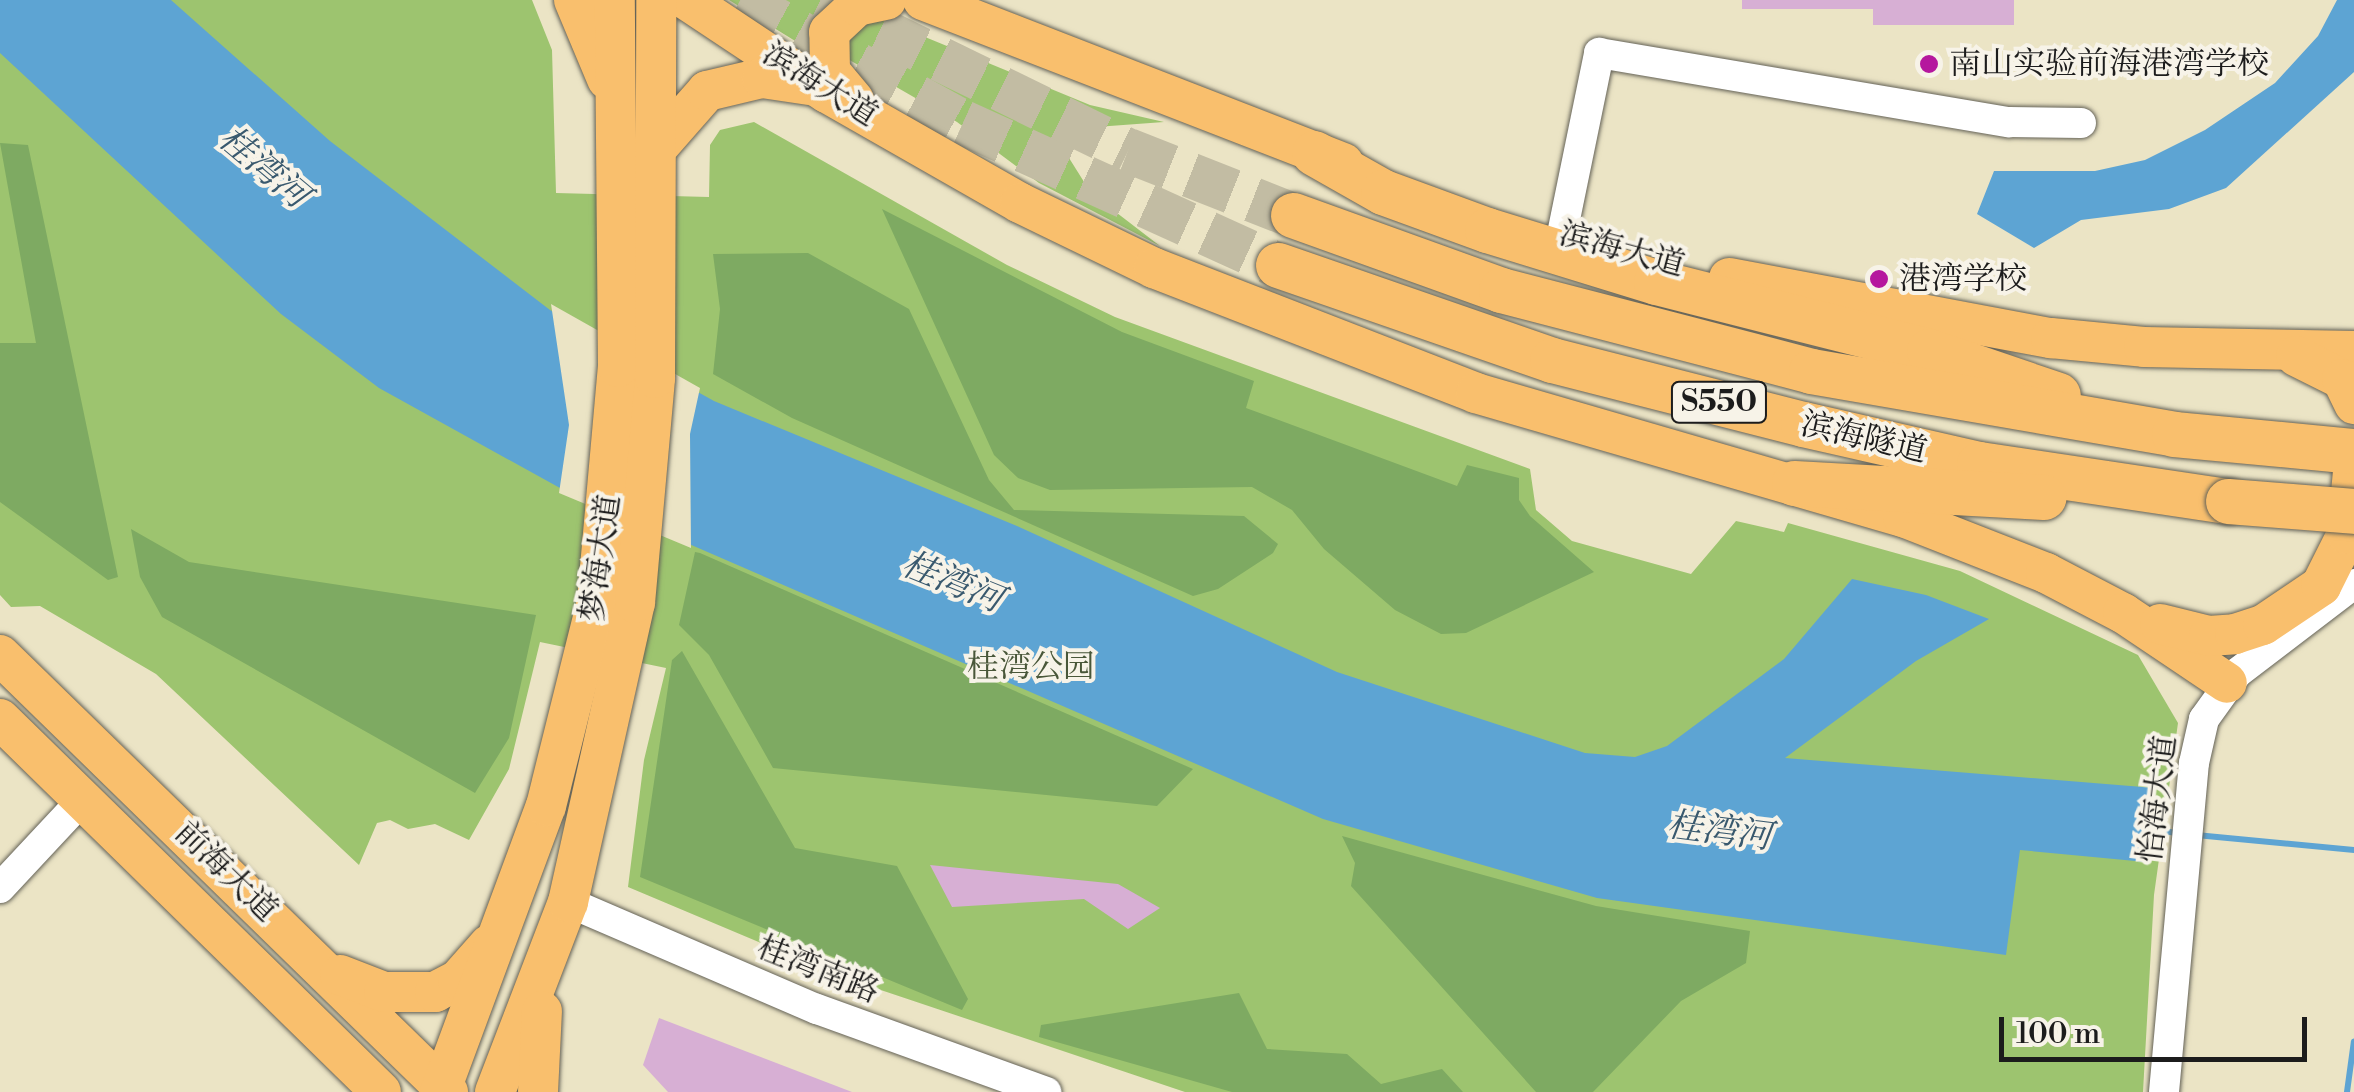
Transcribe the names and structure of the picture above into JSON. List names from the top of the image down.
{
  "streets": {
    "highway": ["S550", "滨海隧道"],
    "main road": ["滨海大道", "梦海大道", "前海大道"],
    "street": ["怡海大道", "桂湾南路"]
  },
  "crossings": [
    ["S550", "滨海隧道"],
    ["梦海大道", "前海大道"],
    ["梦海大道", "桂湾南路"]
  ],
  "water": ["桂湾河"],
  "parks": ["桂湾公园"],
  "places": ["南山实验前海港湾学校", "港湾学校"],
  "scale_bar": "100 m"
}
